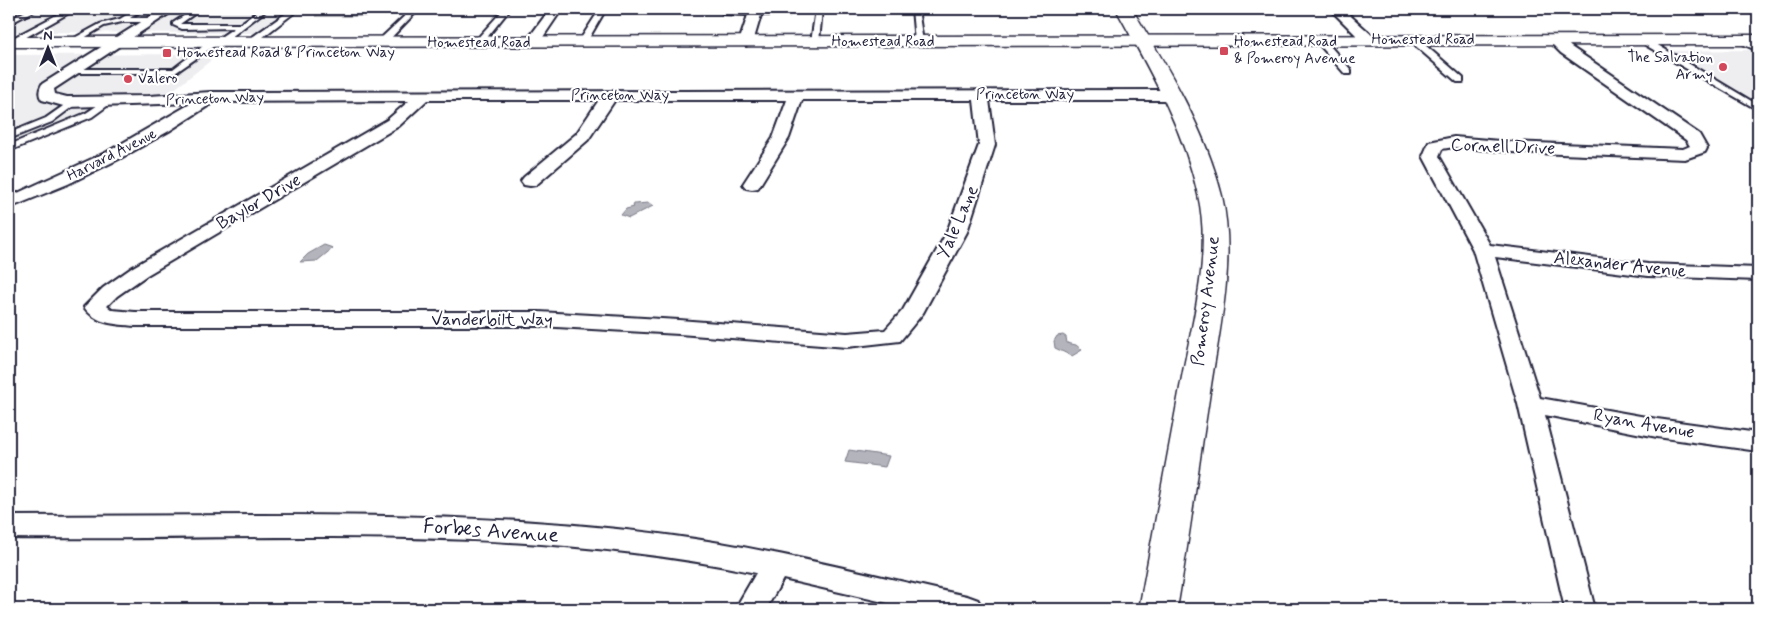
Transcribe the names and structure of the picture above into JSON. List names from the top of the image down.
{
  "streets": {
    "main road": ["Homestead Road", "Pomeroy Avenue"],
    "street": [
      "Princeton Way",
      "Cornell Drive",
      "Harvard Avenue",
      "Baylor Drive",
      "Yale Lane",
      "Alexander Avenue",
      "Vanderbilt Way",
      "Ryan Avenue",
      "Forbes Avenue"
    ]
  },
  "crossings": [
    ["Homestead Road", "Cornell Drive"],
    ["Homestead Road", "Pomeroy Avenue"],
    ["Princeton Way", "Harvard Avenue"],
    ["Princeton Way", "Baylor Drive"],
    ["Princeton Way", "Yale Lane"],
    ["Princeton Way", "Pomeroy Avenue"],
    ["Cornell Drive", "Alexander Avenue"],
    ["Cornell Drive", "Ryan Avenue"],
    ["Baylor Drive", "Vanderbilt Way"],
    ["Yale Lane", "Vanderbilt Way"]
  ],
  "places": {
    "transit": ["Homestead Road & Pomeroy Avenue", "Homestead Road & Princeton Way"],
    "other": ["The Salvation Army", "Valero"]
  },
  "north": "top"
}
